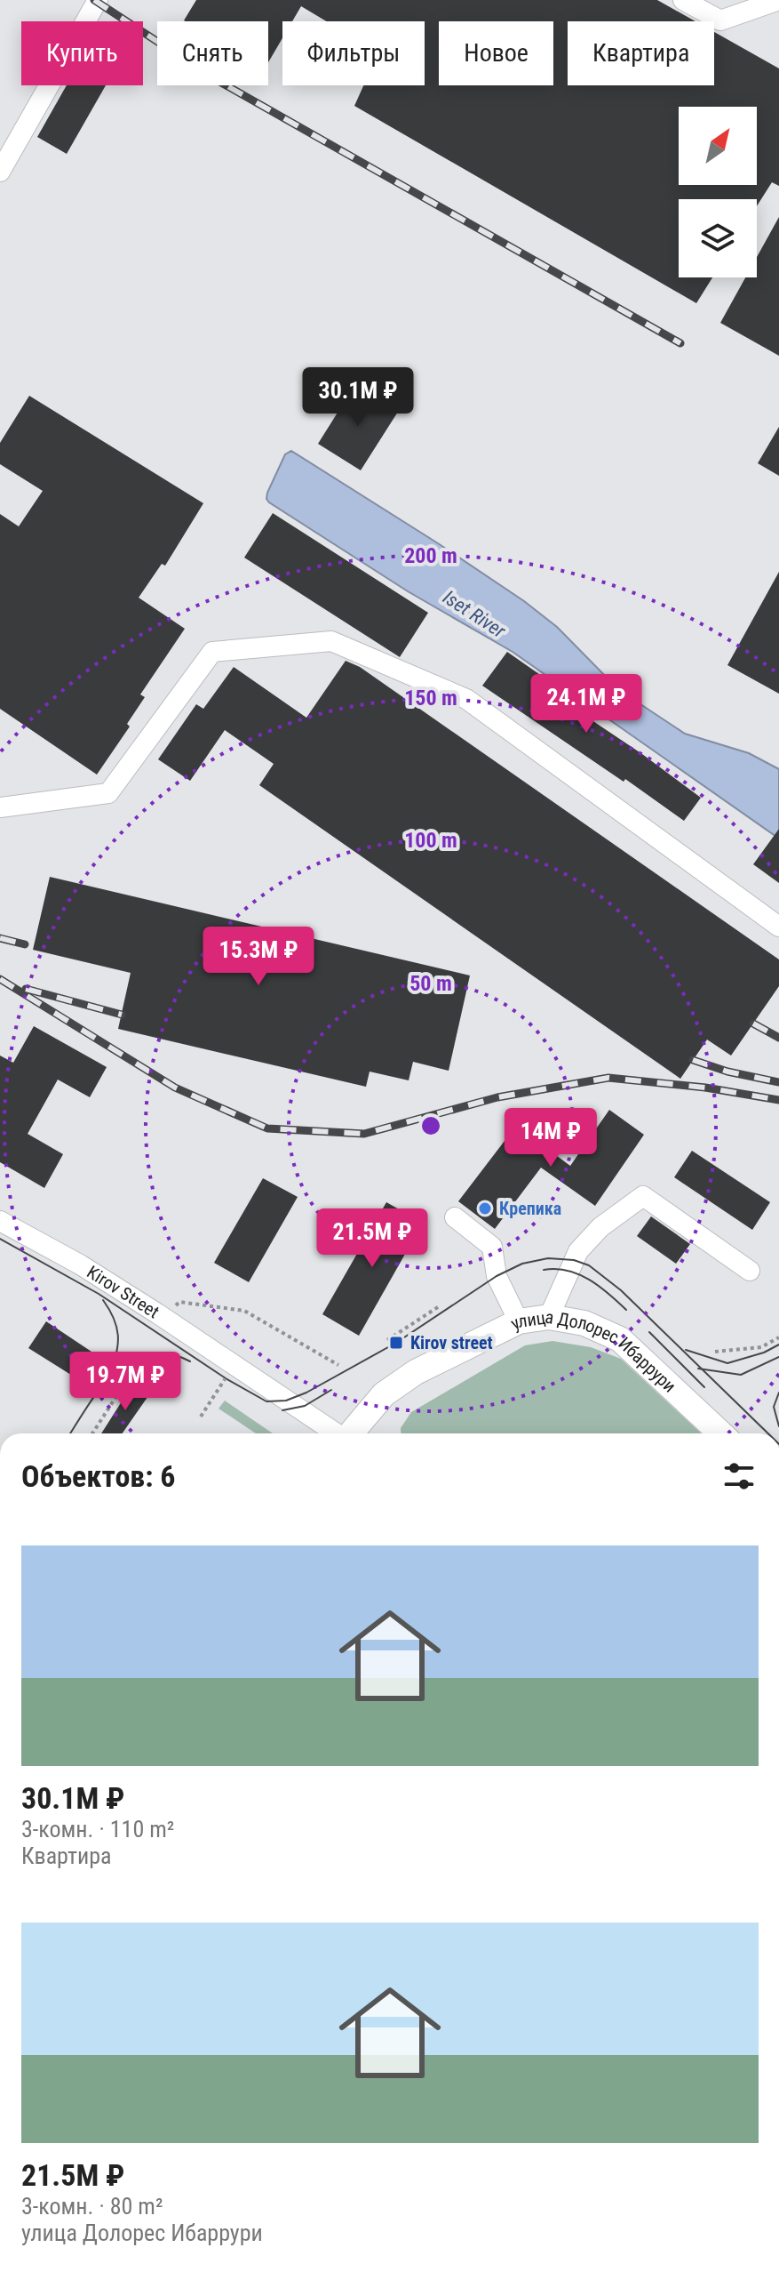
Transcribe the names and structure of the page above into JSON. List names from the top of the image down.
{
  "streets": {
    "main road": ["улица Долорес Ибаррури"],
    "street": ["Kirov Street"]
  },
  "water": ["Iset River"],
  "places": {
    "other": ["Крепика"],
    "transit": ["Kirov street"]
  },
  "north": "top right",
  "page": {
    "chip": [
      "Купить",
      "Снять",
      "Фильтры",
      "Новое",
      "Квартира"
    ],
    "price": [
      "30.1M ₽",
      "24.1M ₽",
      "15.3M ₽",
      "14M ₽",
      "21.5M ₽",
      "19.7M ₽"
    ],
    "heading": "Объектов: 6",
    "list": [
      {
        "name": "30.1M ₽",
        "note": "3-комн. · 110 m² · Квартира"
      },
      {
        "name": "21.5M ₽",
        "note": "3-комн. · 80 m² · улица Долорес Ибаррури"
      }
    ]
  },
  "rings": [
    "200 m",
    "150 m",
    "100 m",
    "50 m"
  ]
}
